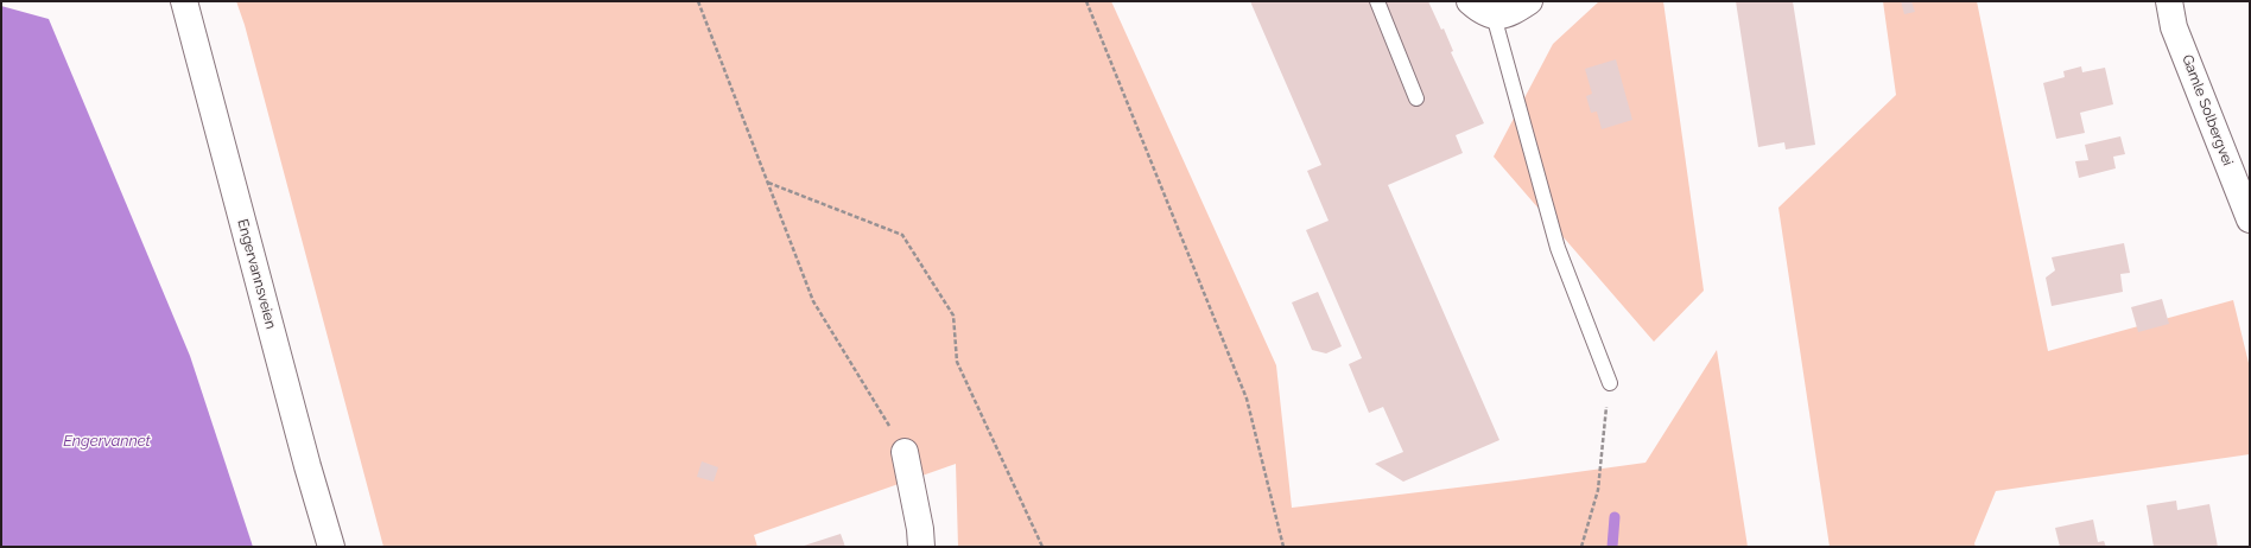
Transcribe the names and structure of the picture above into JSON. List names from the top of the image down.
{
  "streets": {
    "main road": ["Gamle Solbergvei", "Engervannsveien"]
  },
  "water": ["Engervannet"]
}
